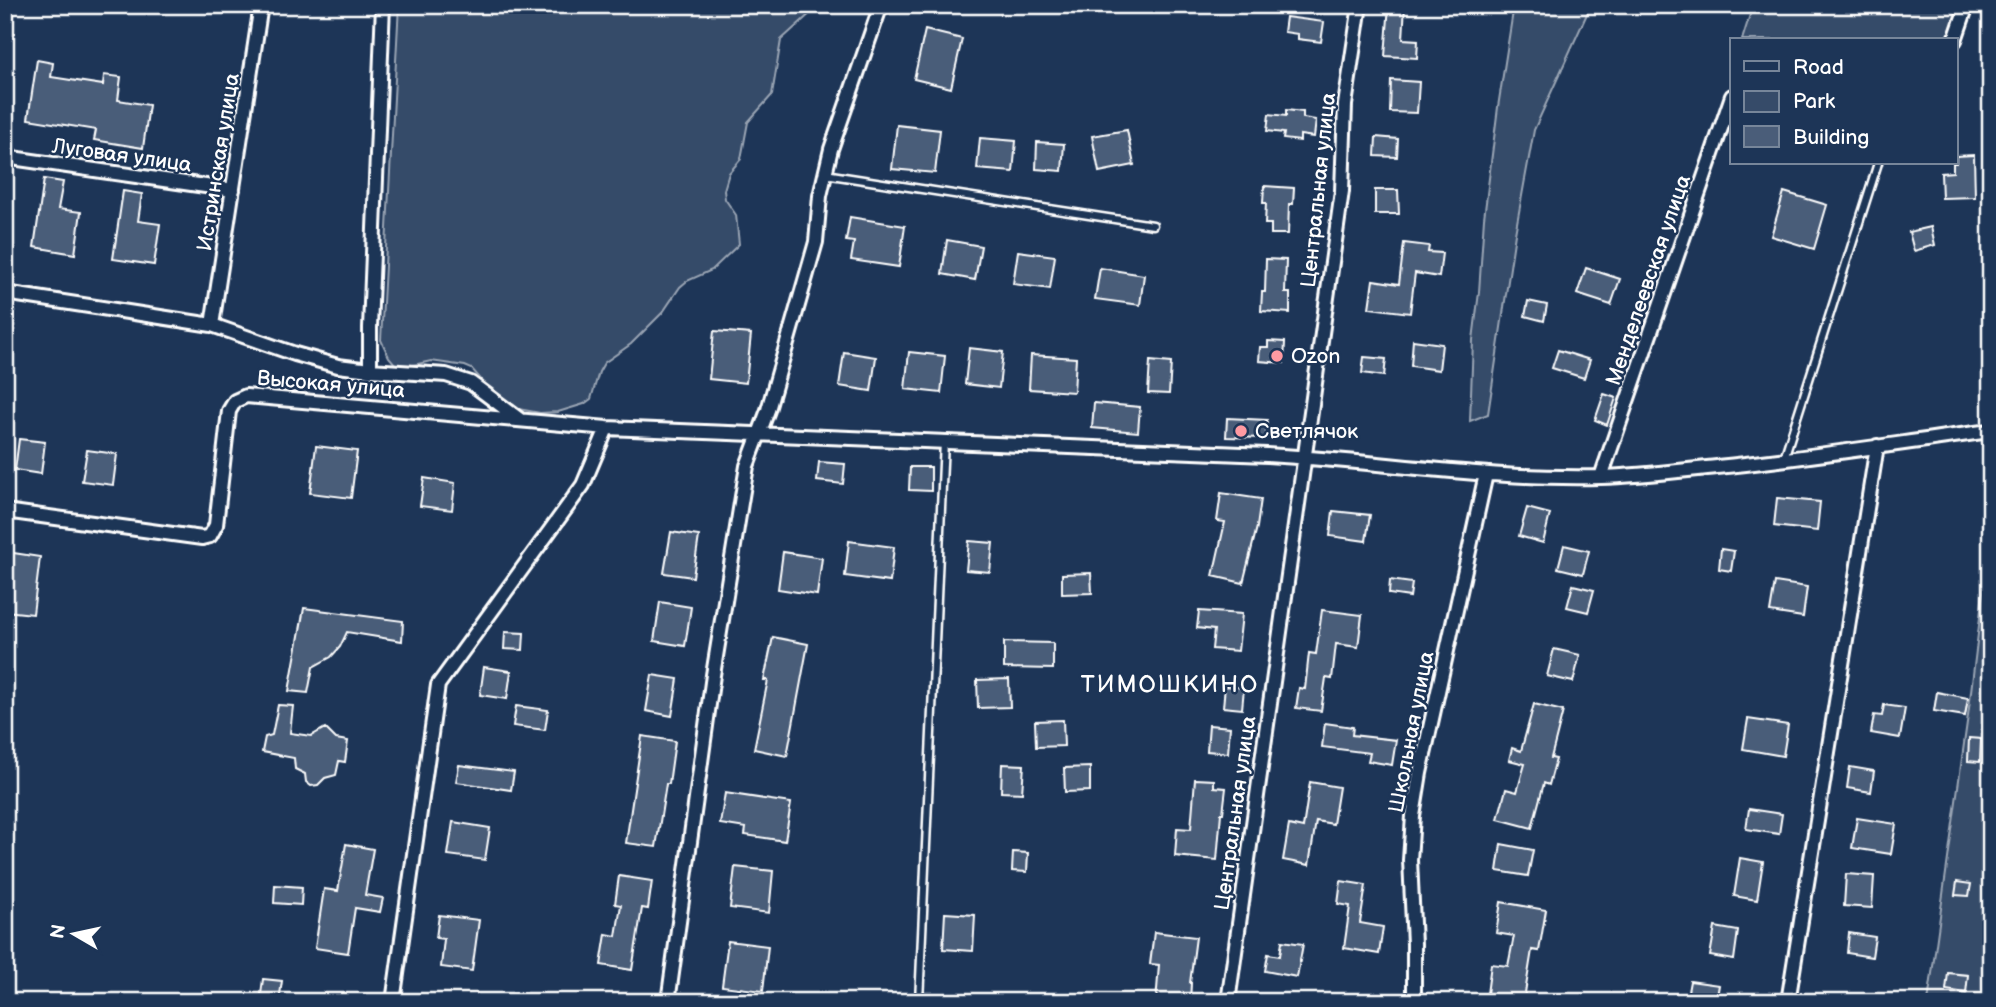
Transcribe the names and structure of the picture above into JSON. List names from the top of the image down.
{
  "streets": {
    "street": [
      "Луговая улица",
      "Истринская улица",
      "Центральная улица",
      "Менделеевская улица",
      "Высокая улица",
      "Школьная улица"
    ]
  },
  "crossings": [
    ["Луговая улица", "Истринская улица"]
  ],
  "districts": ["ТИМОШКИНО"],
  "places": ["Ozon", "Светлячок"],
  "legend": ["Road", "Park", "Building"],
  "north": "left"
}
